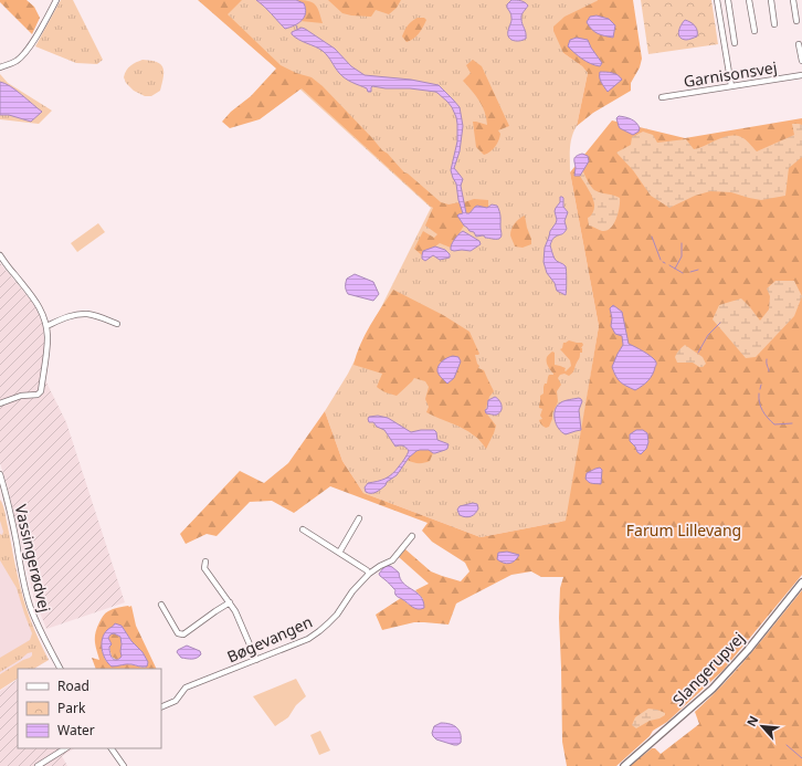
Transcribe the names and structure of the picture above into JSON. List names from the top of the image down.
{
  "streets": {
    "main road": ["Slangerupvej"],
    "street": ["Garnisonsvej", "Vassingerødvej", "Bøgevangen"]
  },
  "parks": ["Farum Lillevang"],
  "legend": ["Road", "Park", "Water"],
  "north": "top left"
}
